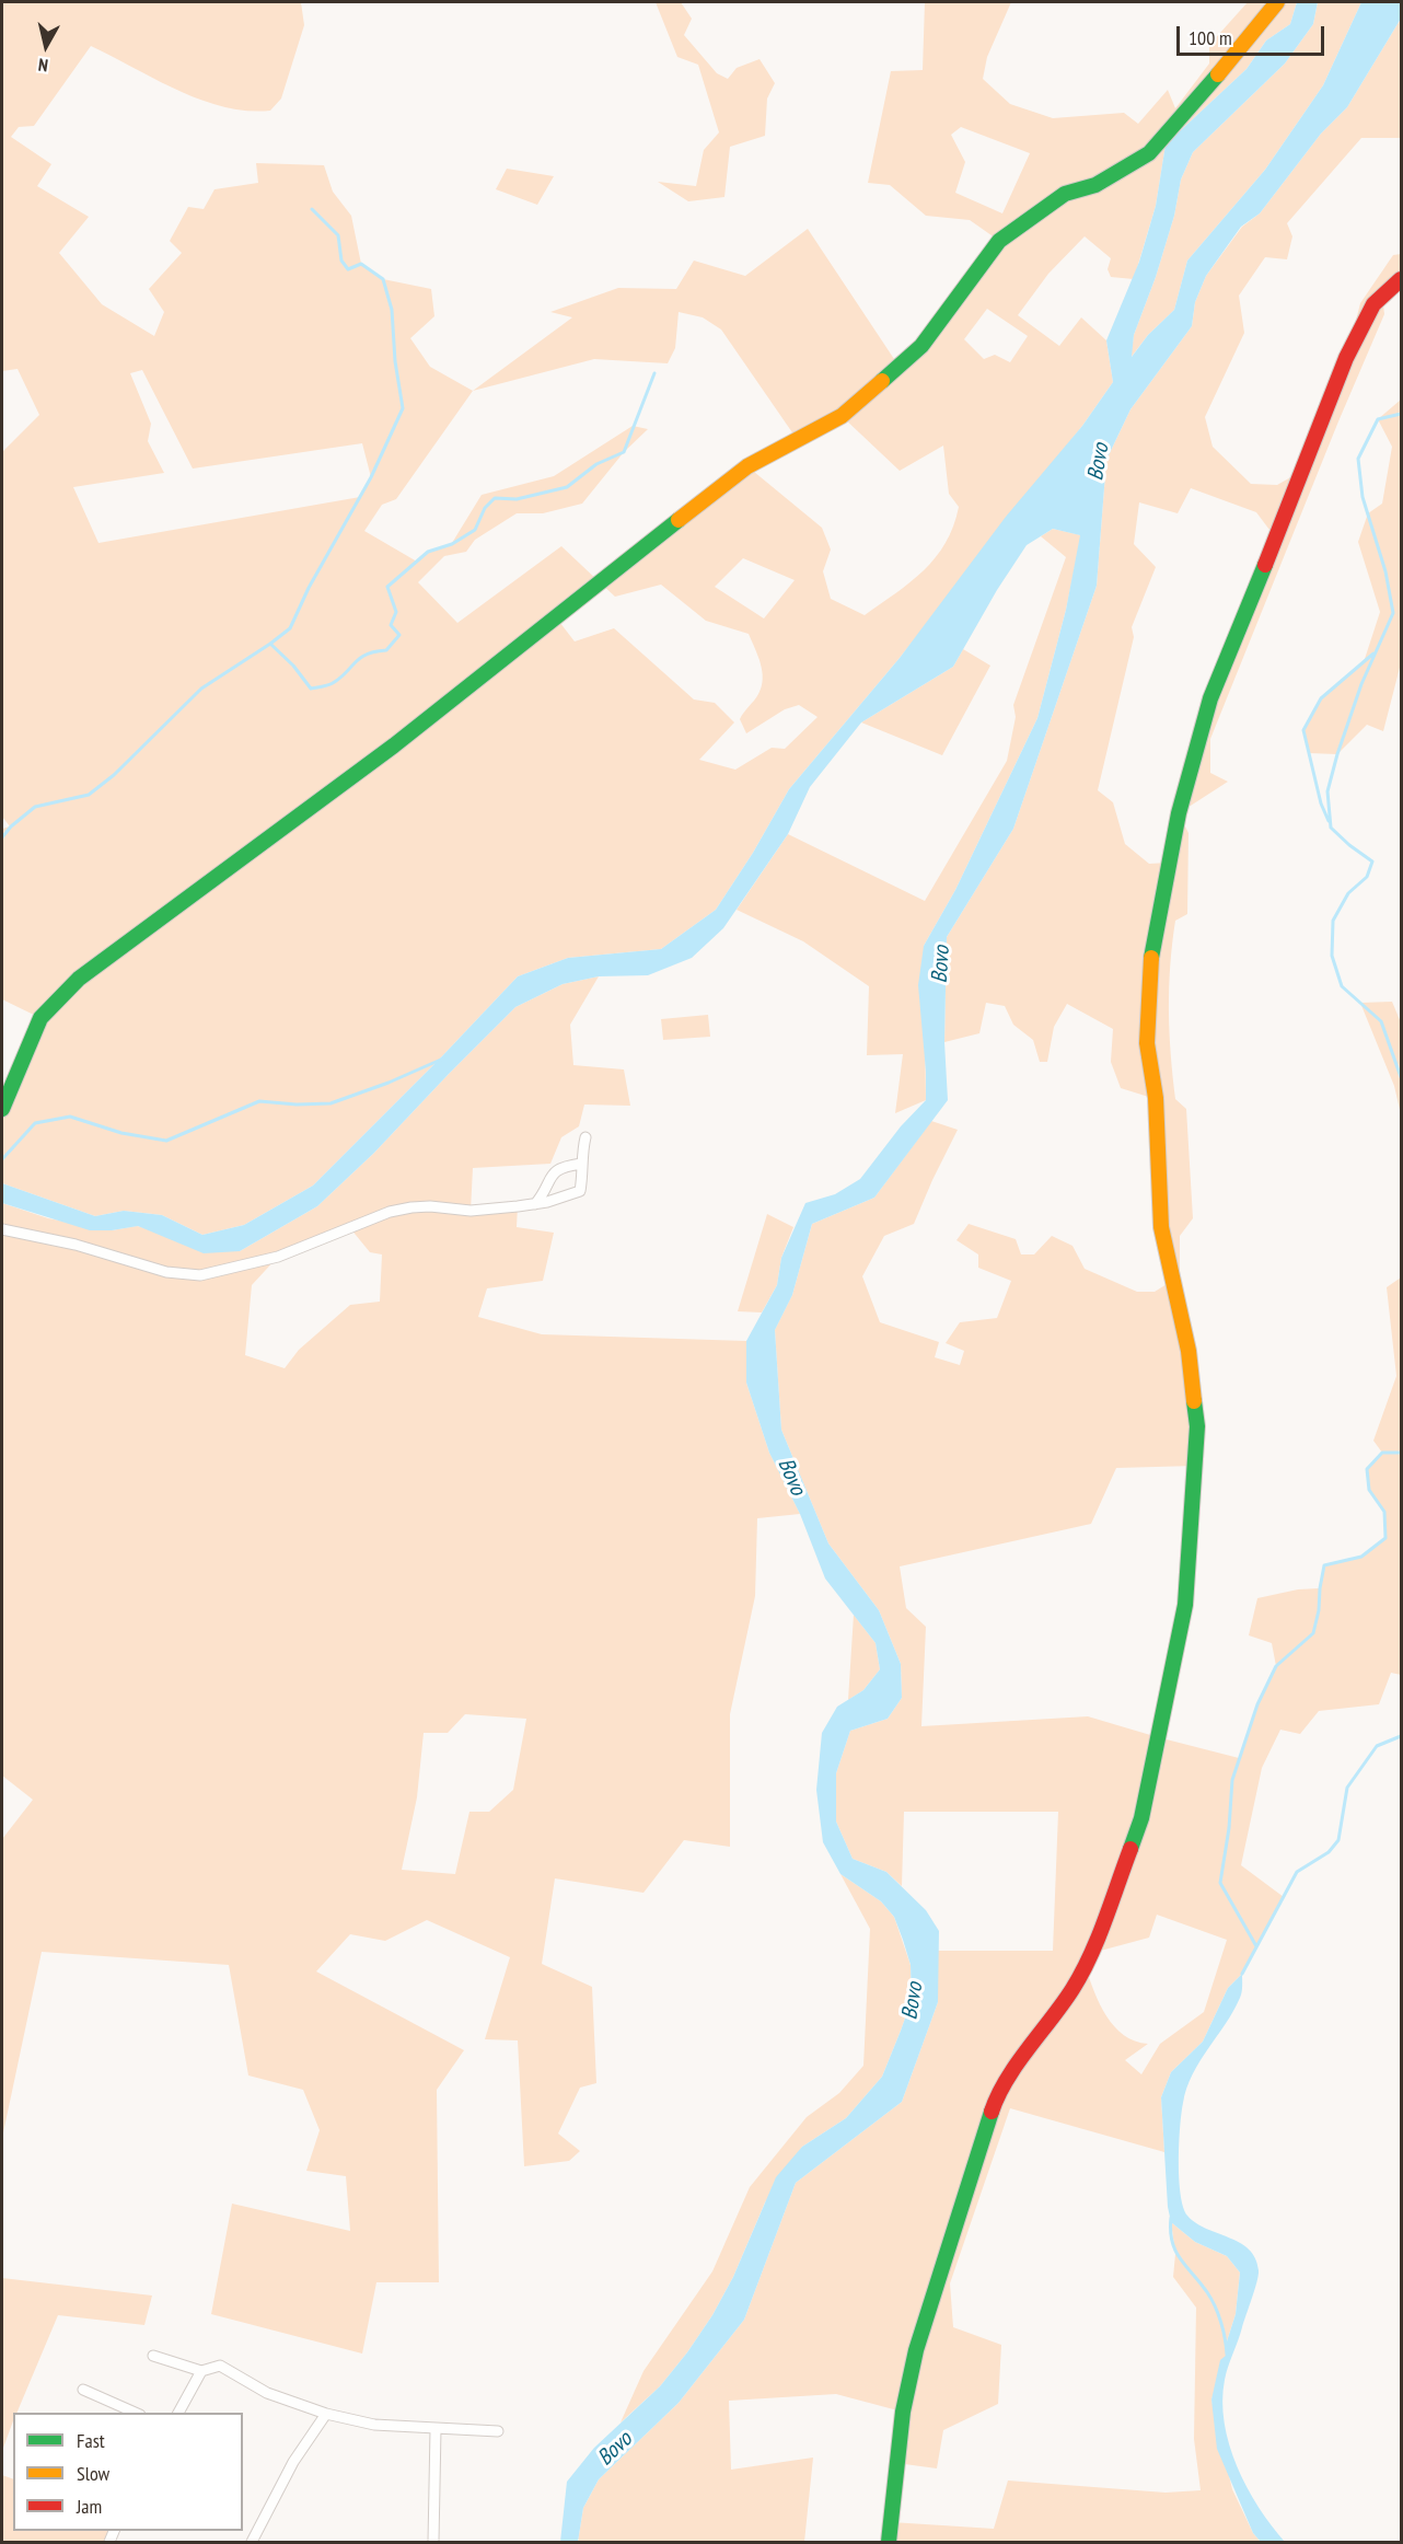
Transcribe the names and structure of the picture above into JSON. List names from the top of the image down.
{
  "water": ["Bovo"],
  "legend": ["Fast", "Slow", "Jam"],
  "scale_bar": "100 m",
  "north": "bottom"
}
